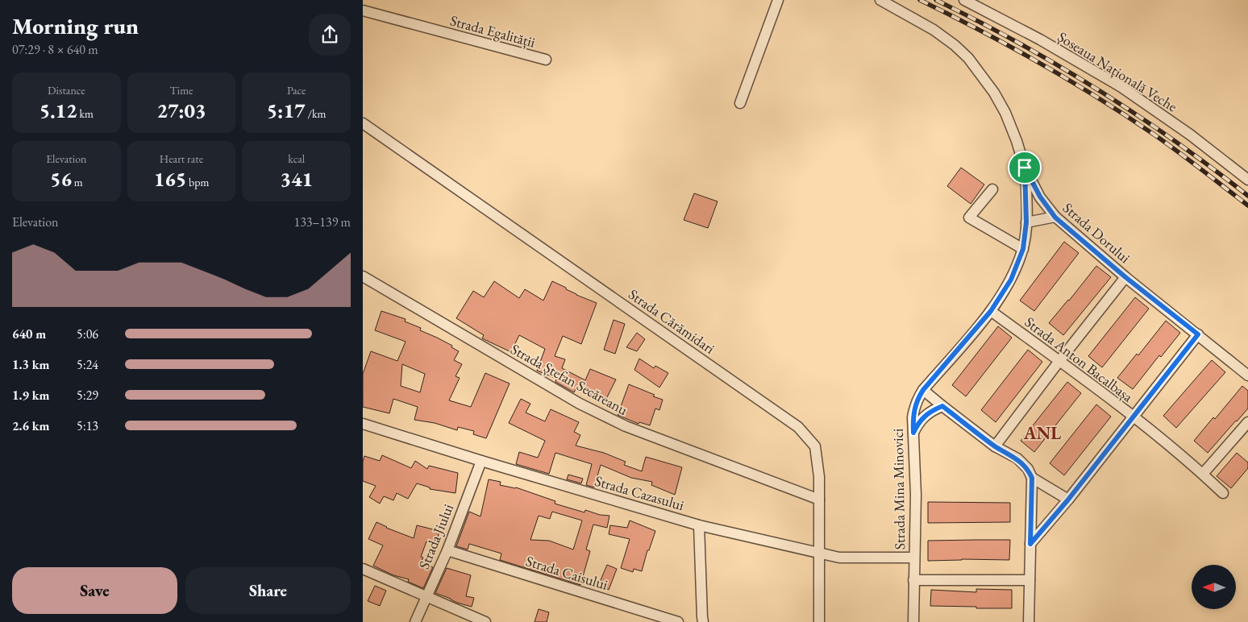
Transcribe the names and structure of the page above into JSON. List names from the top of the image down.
{
  "streets": {
    "street": [
      "Strada Egalității",
      "Șoseaua Națională Veche",
      "Strada Dorului",
      "Strada Cărămidari",
      "Strada Anton Bacalbașa",
      "Strada Ștefan Secăreanu",
      "Strada Mina Minovici",
      "Strada Cazasului",
      "Strada Jiului",
      "Strada Caisului"
    ]
  },
  "crossings": [
    ["Strada Dorului", "Strada Mina Minovici"],
    ["Strada Cărămidari", "Strada Ștefan Secăreanu"],
    ["Strada Cărămidari", "Strada Cazasului"],
    ["Strada Anton Bacalbașa", "Strada Mina Minovici"],
    ["Strada Mina Minovici", "Strada Cazasului"],
    ["Strada Cazasului", "Strada Jiului"],
    ["Strada Jiului", "Strada Caisului"]
  ],
  "districts": ["ANL"],
  "north": "left",
  "page": {
    "heading": ["Morning run", "07:29 · 8 × 640 m"],
    "stats": [
      ["Distance", "5.12 km"],
      ["Time", "27:03"],
      ["Pace", "5:17 /km"],
      ["Elevation", "56 m"],
      ["Heart rate", "165 bpm"],
      ["kcal", "341"]
    ],
    "chart": ["Elevation", "133–139 m"],
    "list": [
      {
        "name": "640 m",
        "note": "5:06"
      },
      {
        "name": "1.3 km",
        "note": "5:24"
      },
      {
        "name": "1.9 km",
        "note": "5:29"
      },
      {
        "name": "2.6 km",
        "note": "5:13"
      }
    ],
    "buttons": ["Save", "Share"]
  }
}
